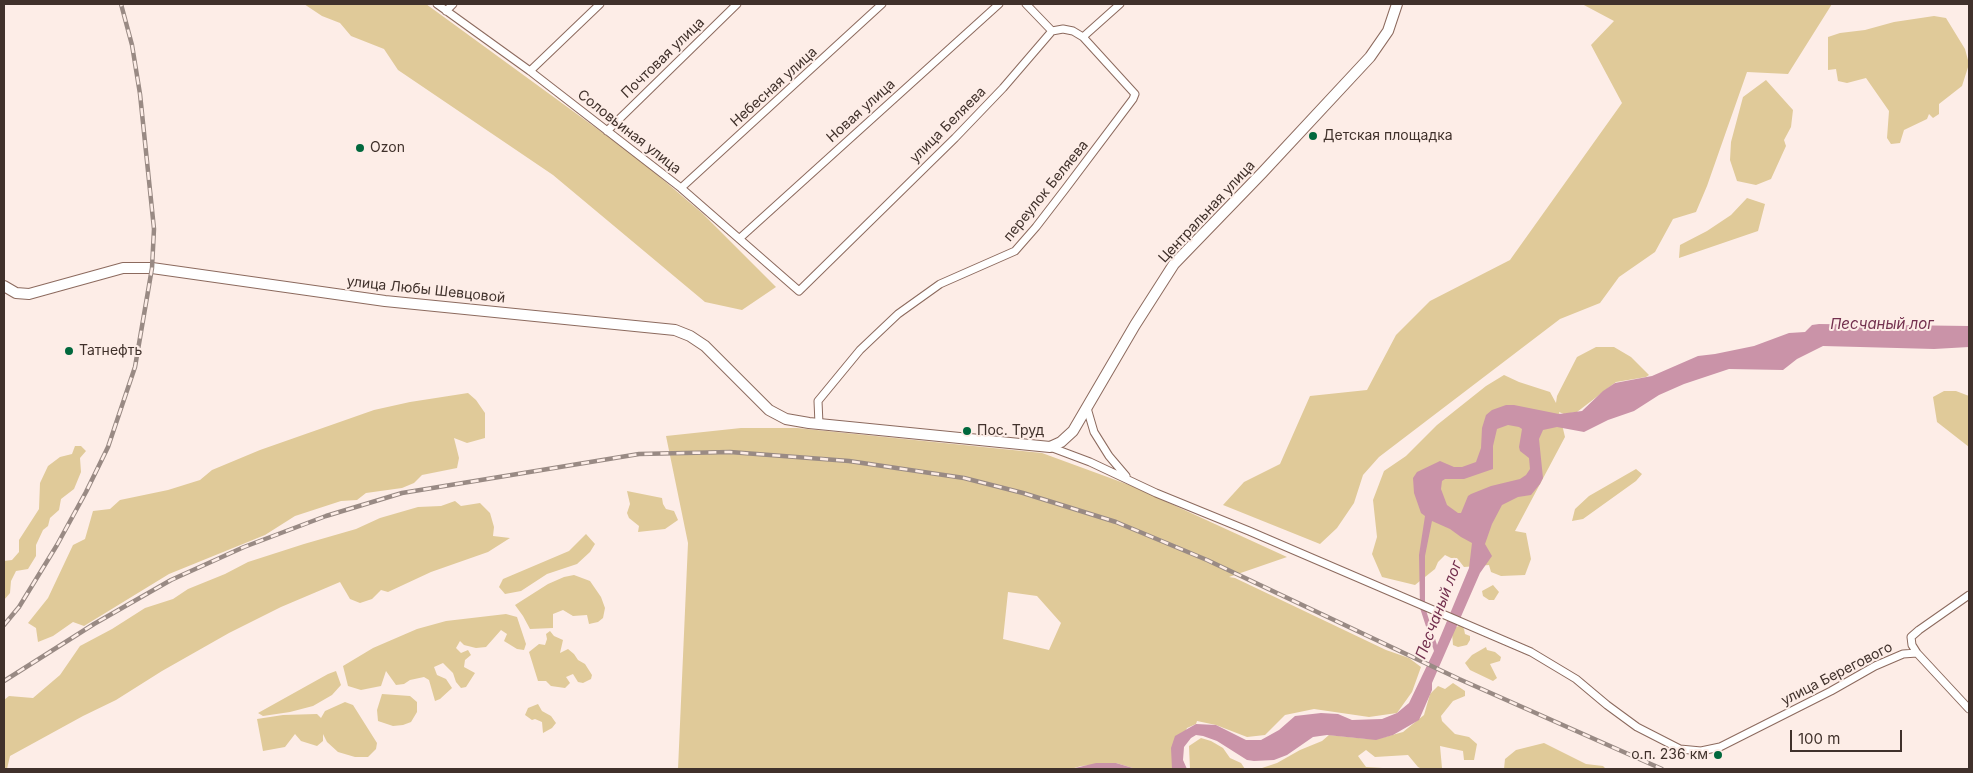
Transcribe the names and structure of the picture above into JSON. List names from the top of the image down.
{
  "streets": {
    "street": [
      "Почтовая улица",
      "Небесная улица",
      "Новая улица",
      "улица Беляева",
      "Соловьиная улица",
      "переулок Беляева",
      "Центральная улица",
      "улица Любы Шевцовой",
      "улица Берегового"
    ]
  },
  "crossings": [
    ["Почтовая улица", "Соловьиная улица"],
    ["Небесная улица", "Соловьиная улица"],
    ["Новая улица", "Соловьиная улица"],
    ["улица Беляева", "Соловьиная улица"],
    ["переулок Беляева", "улица Любы Шевцовой"],
    ["Центральная улица", "улица Любы Шевцовой"]
  ],
  "water": ["Песчаный лог"],
  "places": [
    "Детская площадка",
    "Ozon",
    "Татнефть",
    "Пос. Труд",
    "о.п. 236 км"
  ],
  "scale_bar": "100 m"
}
